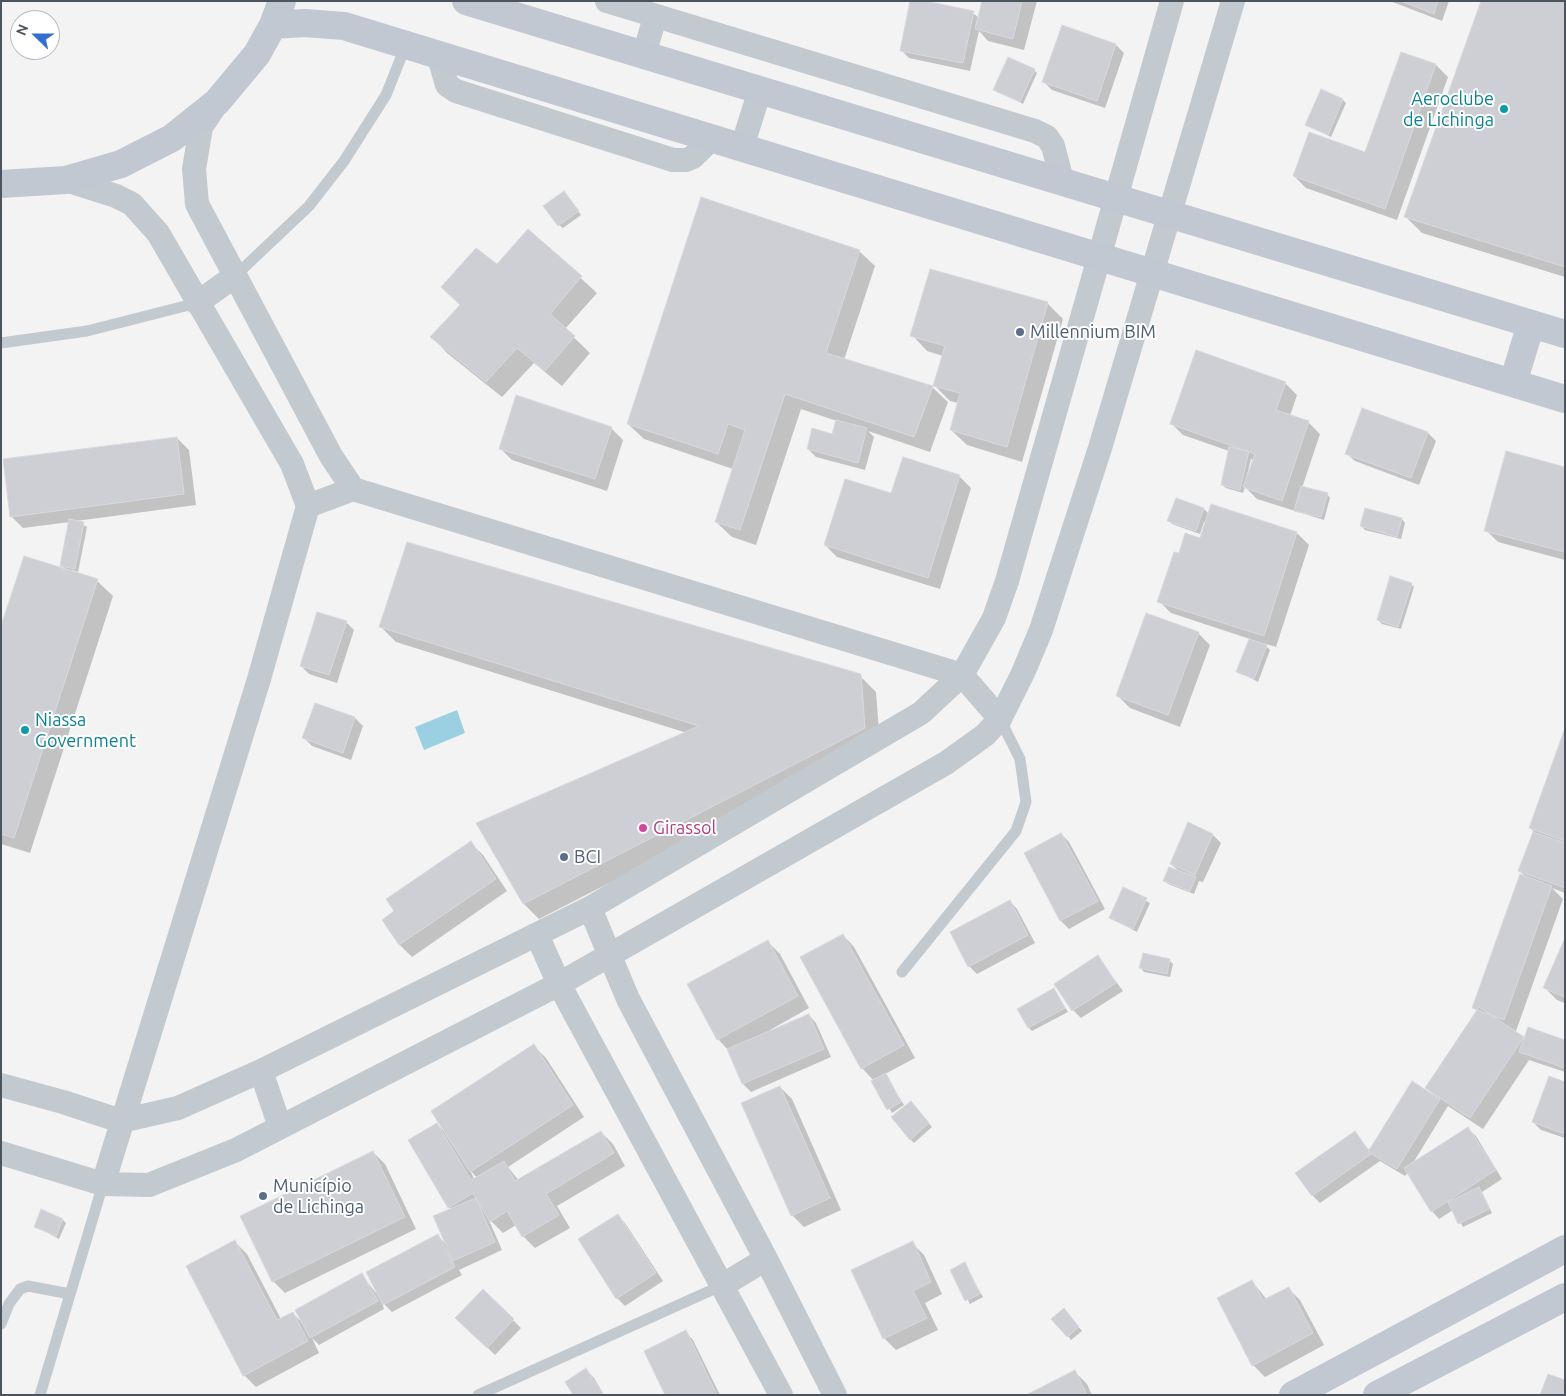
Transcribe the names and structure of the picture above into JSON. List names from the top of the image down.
{
  "places": [
    "Aeroclube de Lichinga",
    "Millennium BIM",
    "Niassa Government",
    "Girassol",
    "BCI",
    "Município de Lichinga"
  ],
  "north": "left"
}
